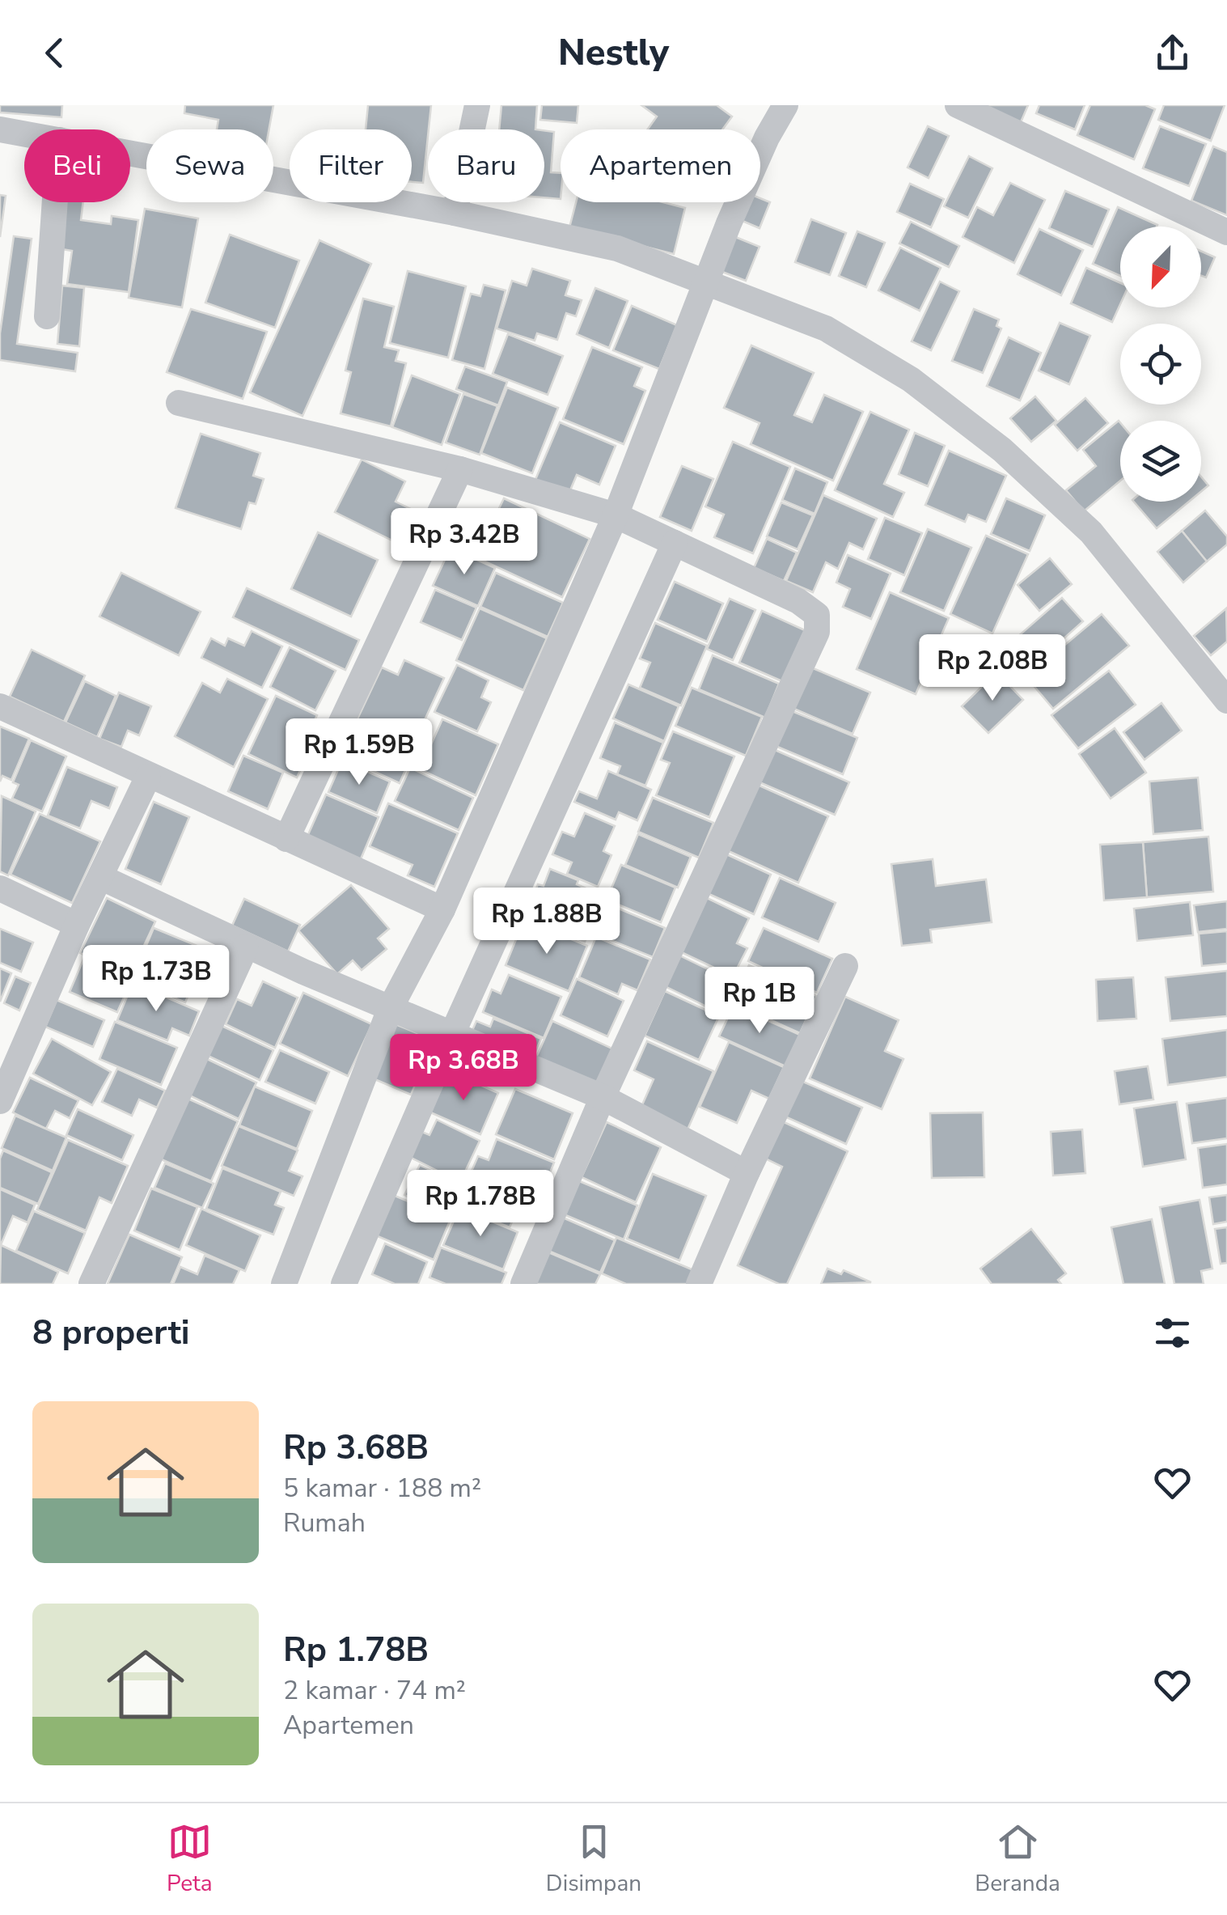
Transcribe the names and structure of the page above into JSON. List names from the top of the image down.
{
  "north": "bottom left",
  "page": {
    "header": "Nestly",
    "chip": [
      "Beli",
      "Sewa",
      "Filter",
      "Baru",
      "Apartemen"
    ],
    "price": [
      "Rp 3.42B",
      "Rp 2.08B",
      "Rp 1.59B",
      "Rp 1.88B",
      "Rp 1.73B",
      "Rp 1B",
      "Rp 3.68B",
      "Rp 1.78B"
    ],
    "heading": "8 properti",
    "list": [
      {
        "name": "Rp 3.68B",
        "note": "5 kamar · 188 m² · Rumah"
      },
      {
        "name": "Rp 1.78B",
        "note": "2 kamar · 74 m² · Apartemen"
      }
    ],
    "tabs": ["Peta", "Disimpan", "Beranda"]
  }
}
